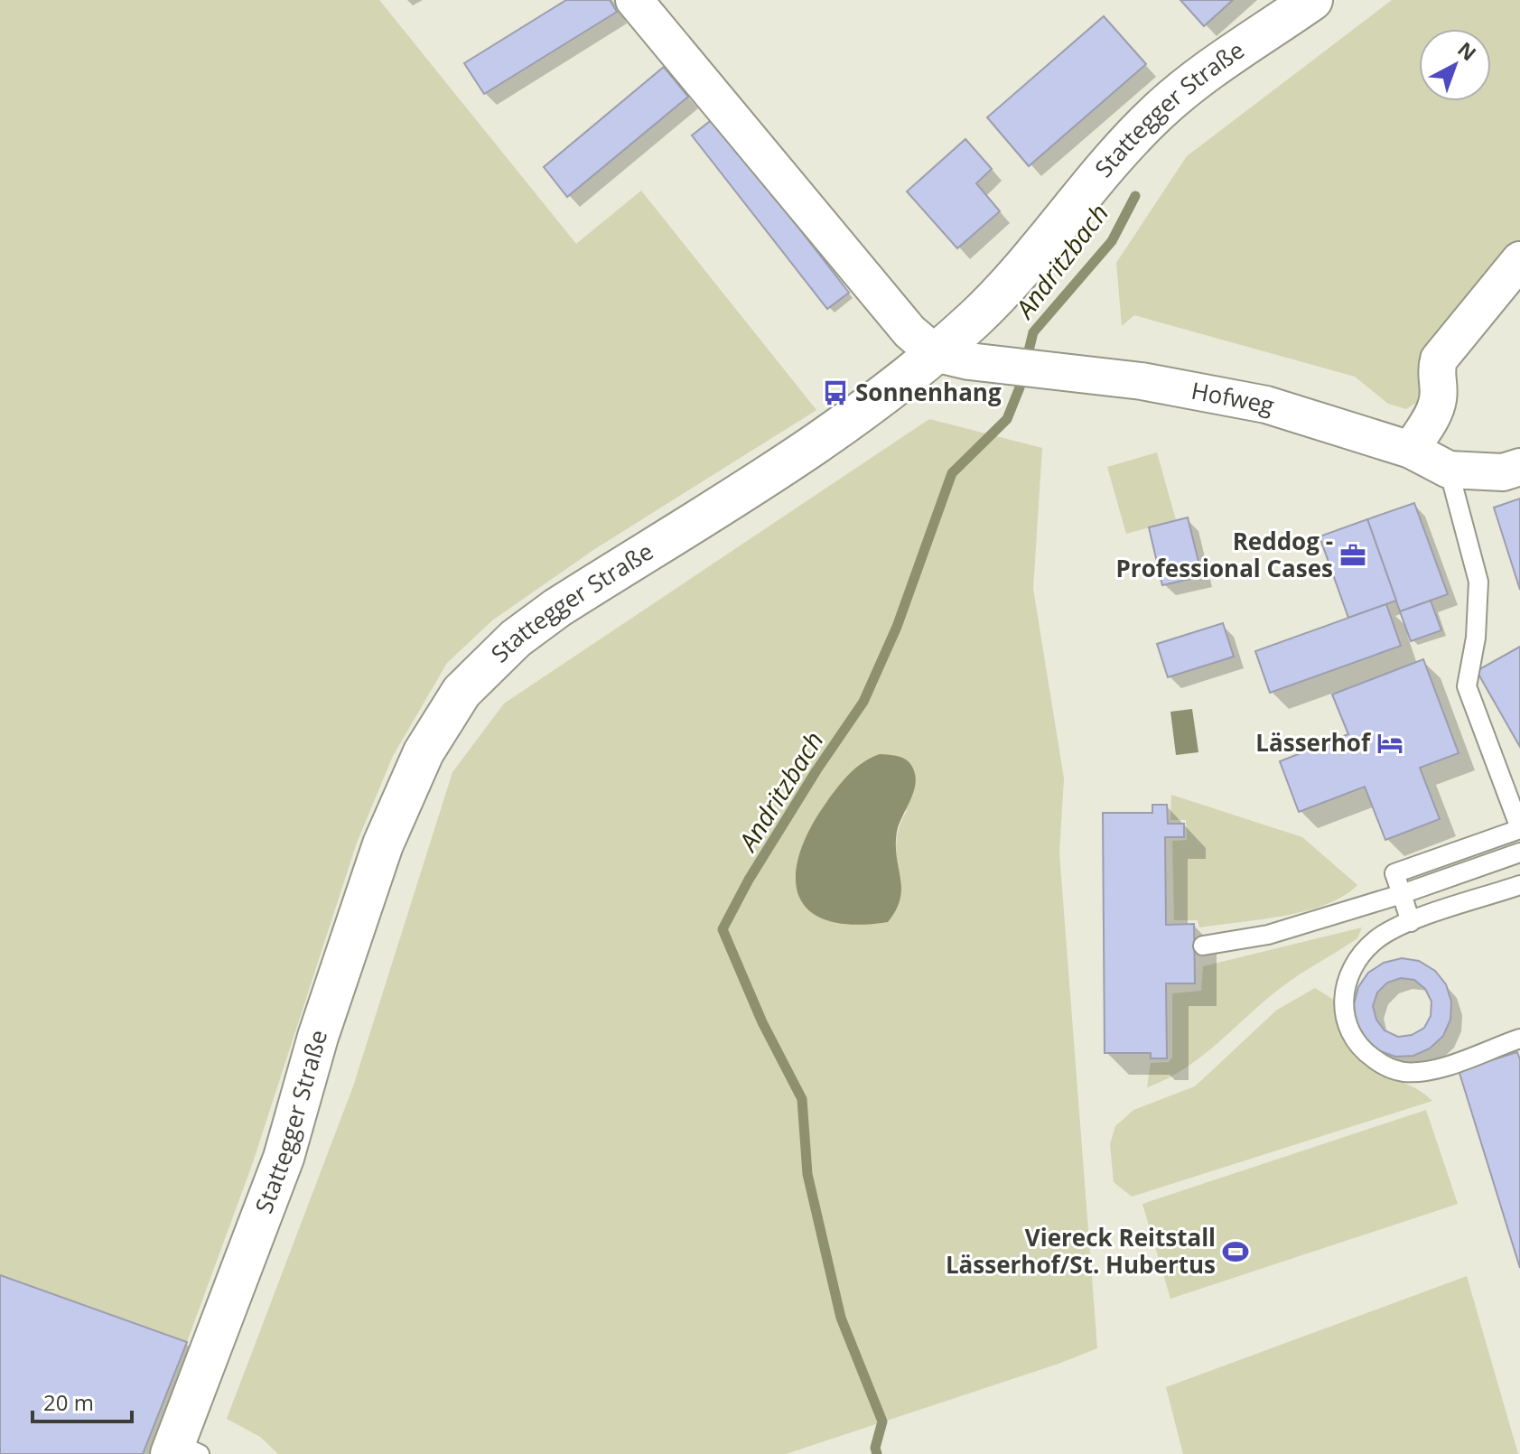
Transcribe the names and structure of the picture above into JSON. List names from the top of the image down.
{
  "streets": {
    "main road": ["Stattegger Straße"],
    "street": ["Hofweg"]
  },
  "crossings": [
    ["Stattegger Straße", "Hofweg"]
  ],
  "water": ["Andritzbach"],
  "places": {
    "bus stop": ["Sonnenhang"],
    "office": ["Reddog - Professional Cases"],
    "hotel": ["Lässerhof"],
    "sports": ["Viereck Reitstall Lässerhof/St. Hubertus"]
  },
  "scale_bar": "20 m",
  "north": "top right"
}
